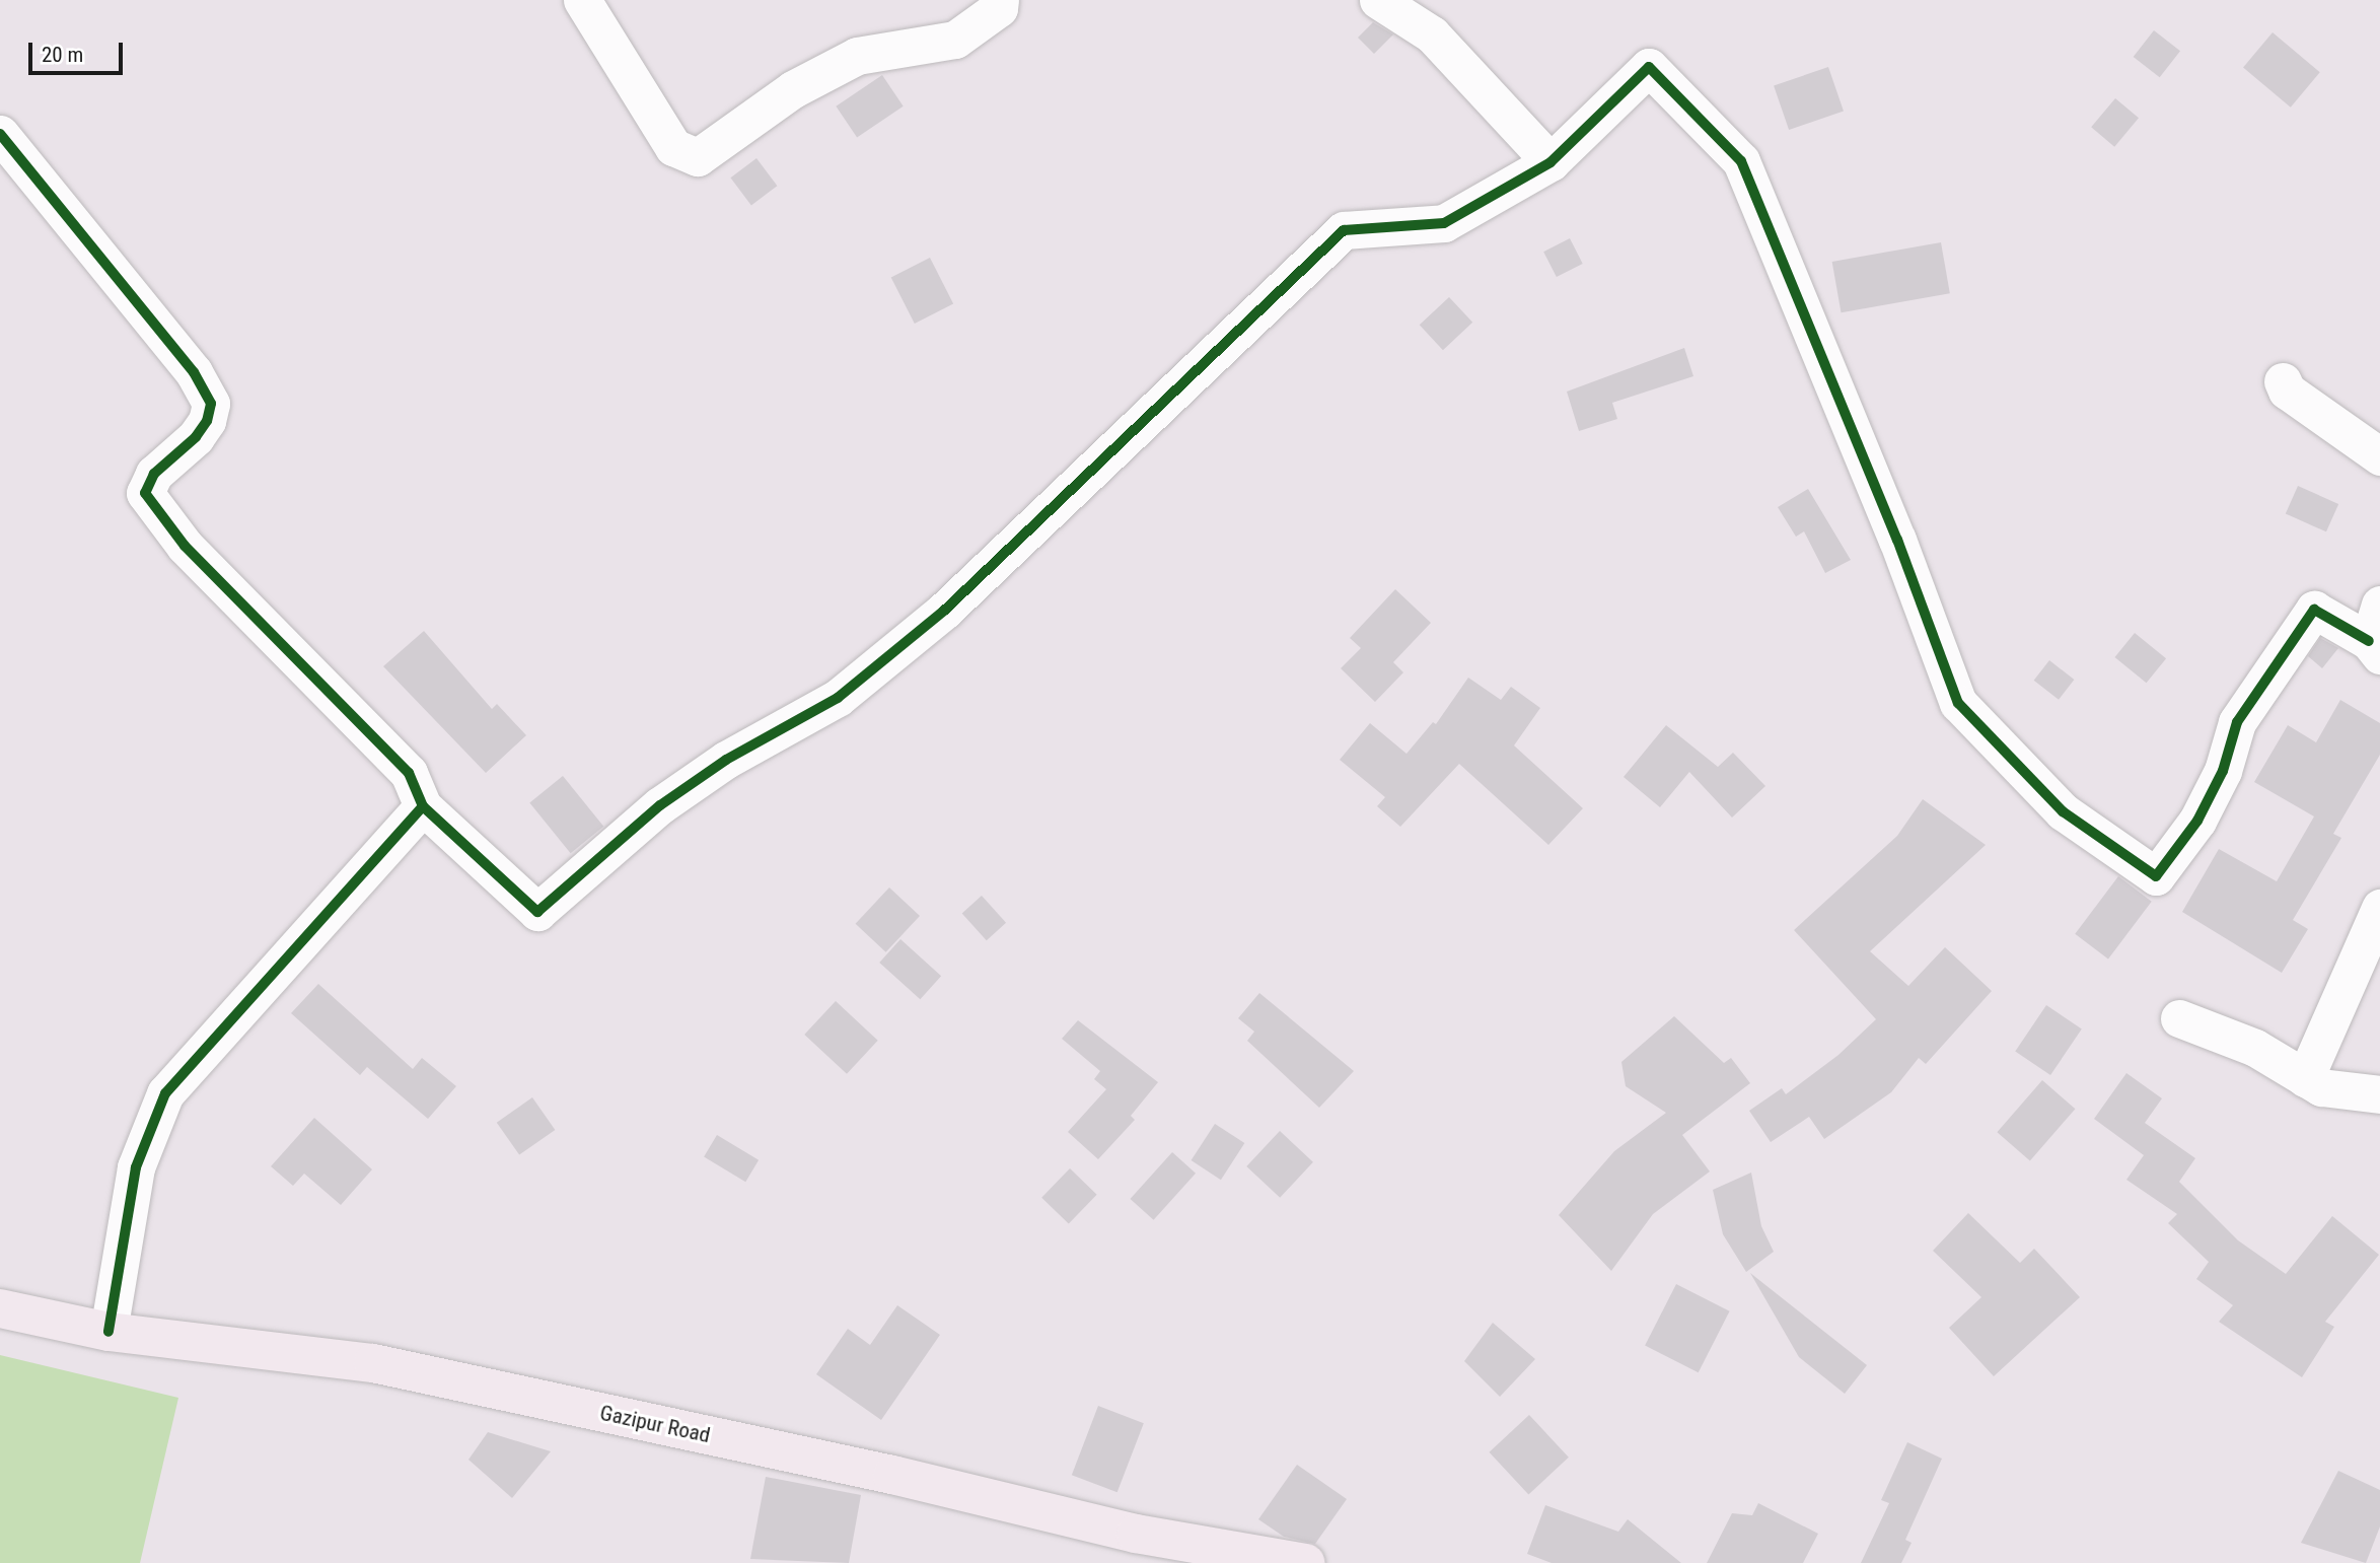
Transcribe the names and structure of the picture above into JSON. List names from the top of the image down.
{
  "streets": {
    "street": ["Gazipur Road"]
  },
  "scale_bar": "20 m"
}
